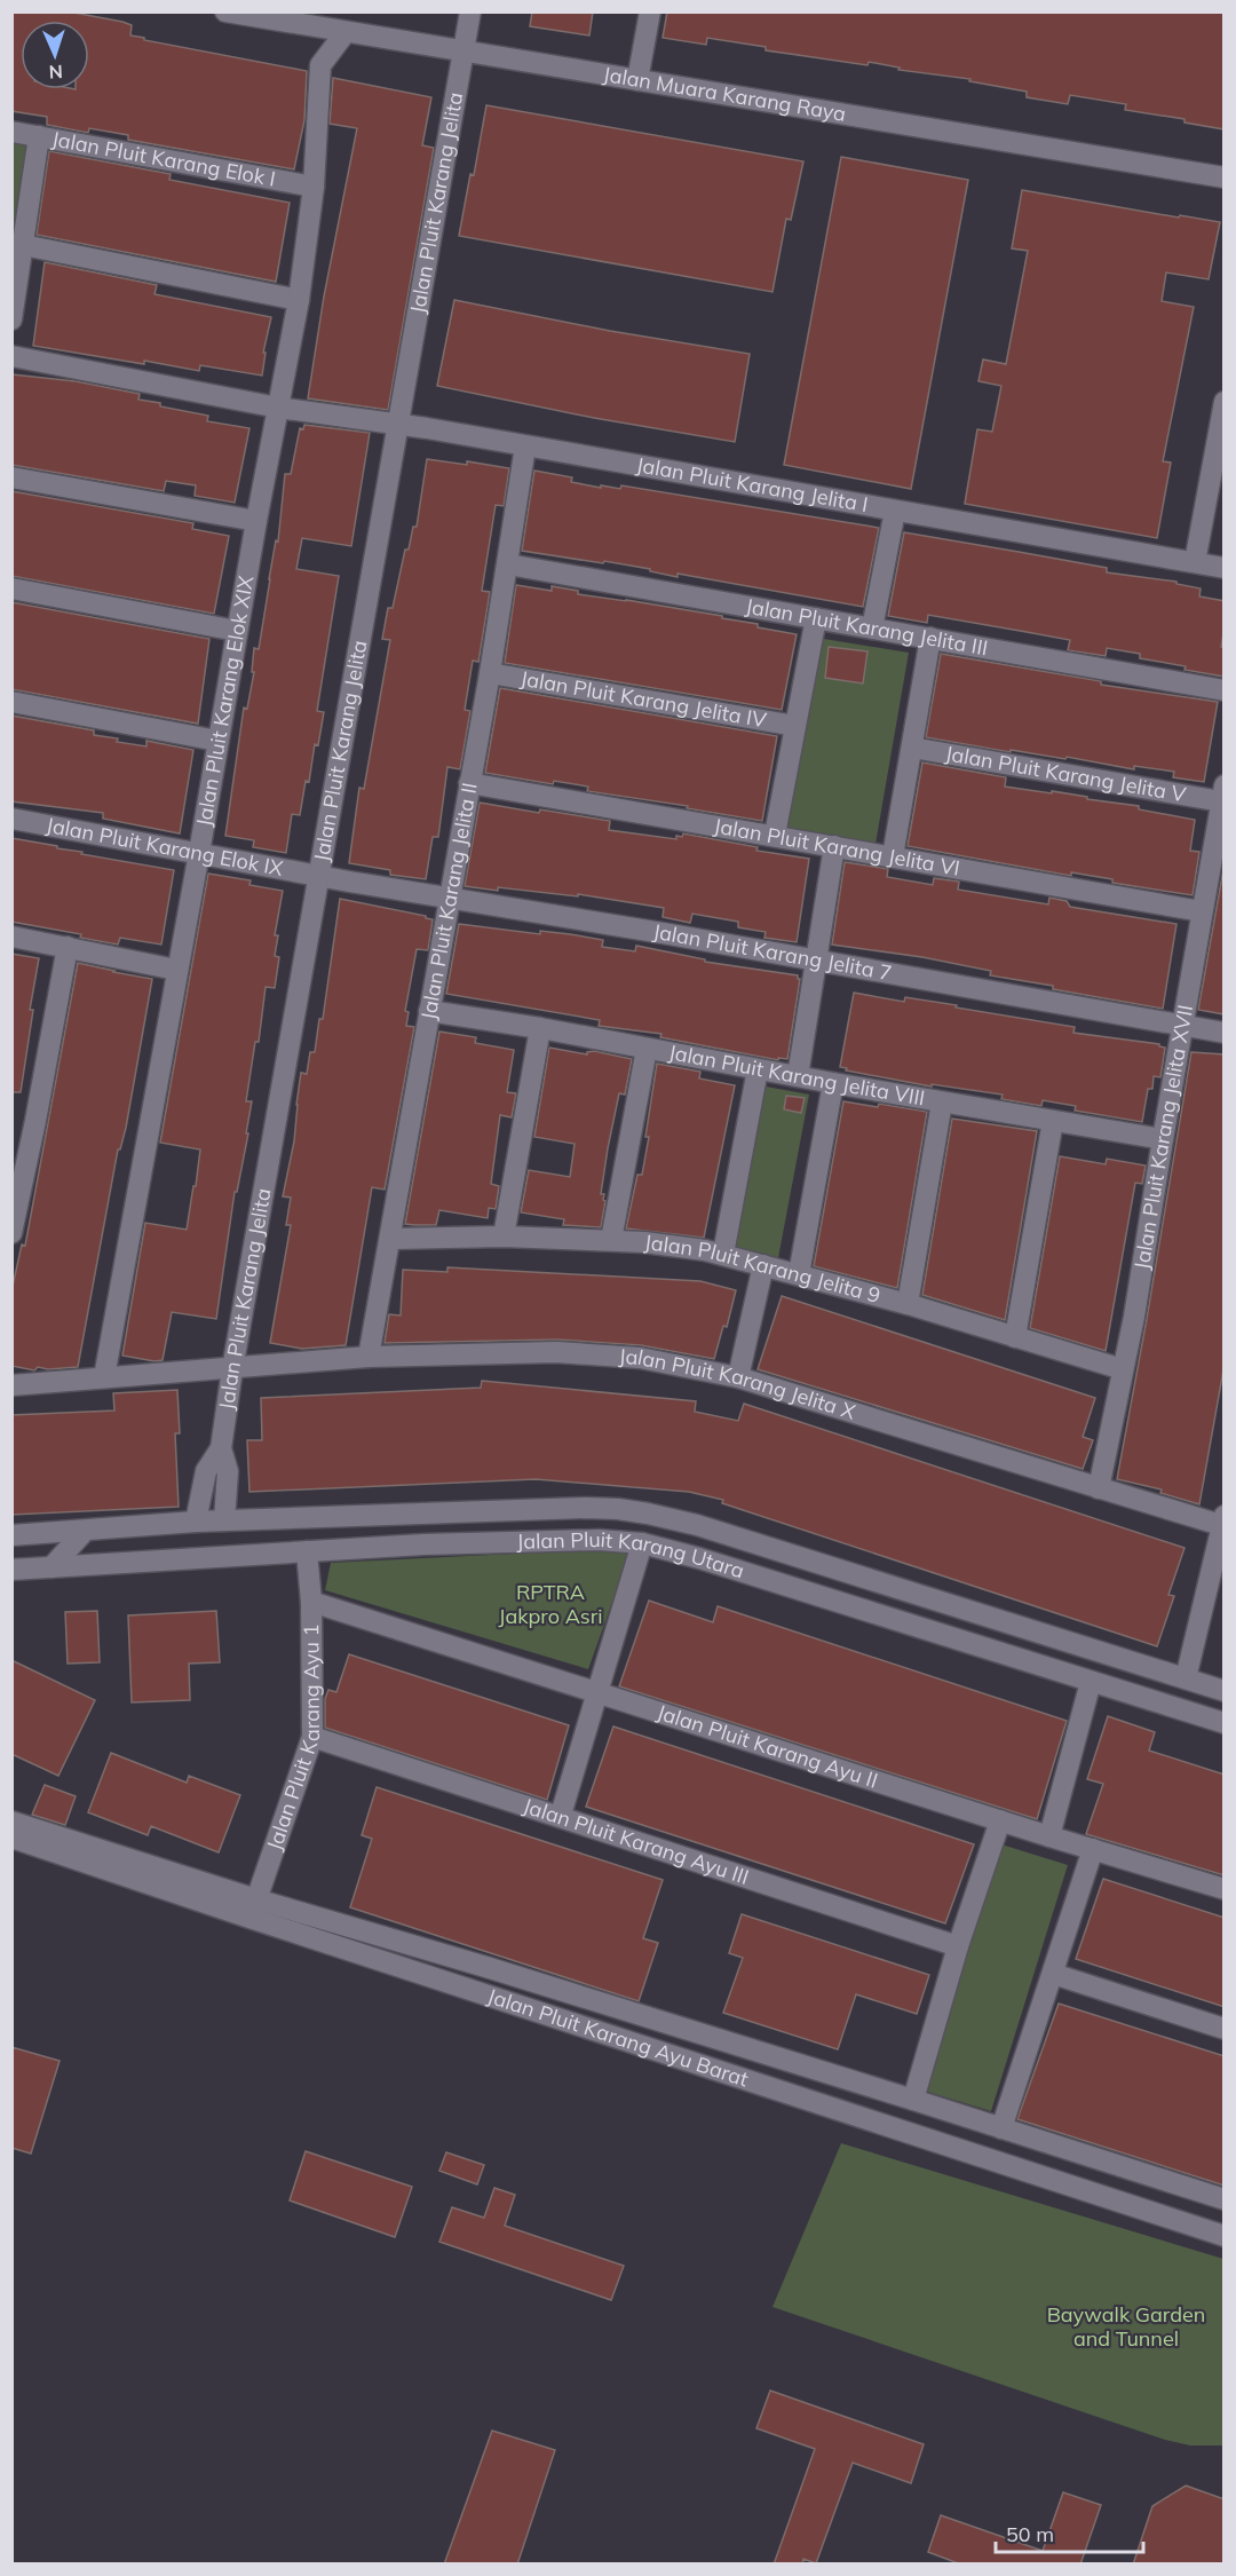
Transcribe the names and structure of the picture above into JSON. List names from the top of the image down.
{
  "streets": {
    "street": [
      "Jalan Muara Karang Raya",
      "Jalan Pluit Karang Elok I",
      "Jalan Pluit Karang Jelita",
      "Jalan Pluit Karang Jelita I",
      "Jalan Pluit Karang Jelita III",
      "Jalan Pluit Karang Jelita IV",
      "Jalan Pluit Karang Elok XIX",
      "Jalan Pluit Karang Jelita V",
      "Jalan Pluit Karang Jelita VI",
      "Jalan Pluit Karang Elok IX",
      "Jalan Pluit Karang Jelita II",
      "Jalan Pluit Karang Jelita 7",
      "Jalan Pluit Karang Jelita VIII",
      "Jalan Pluit Karang Jelita XVII",
      "Jalan Pluit Karang Jelita 9",
      "Jalan Pluit Karang Jelita X",
      "Jalan Pluit Karang Utara",
      "Jalan Pluit Karang Ayu 1",
      "Jalan Pluit Karang Ayu II",
      "Jalan Pluit Karang Ayu III",
      "Jalan Pluit Karang Ayu Barat"
    ]
  },
  "crossings": [
    ["Jalan Muara Karang Raya", "Jalan Pluit Karang Jelita"],
    ["Jalan Muara Karang Raya", "Jalan Pluit Karang Elok XIX"],
    ["Jalan Pluit Karang Elok I", "Jalan Pluit Karang Elok XIX"],
    ["Jalan Pluit Karang Jelita", "Jalan Pluit Karang Jelita I"],
    ["Jalan Pluit Karang Jelita", "Jalan Pluit Karang Elok IX"],
    ["Jalan Pluit Karang Jelita", "Jalan Pluit Karang Jelita 7"],
    ["Jalan Pluit Karang Jelita", "Jalan Pluit Karang Jelita X"],
    ["Jalan Pluit Karang Jelita", "Jalan Pluit Karang Utara"],
    ["Jalan Pluit Karang Jelita I", "Jalan Pluit Karang Elok XIX"],
    ["Jalan Pluit Karang Jelita I", "Jalan Pluit Karang Jelita II"],
    ["Jalan Pluit Karang Jelita III", "Jalan Pluit Karang Jelita II"],
    ["Jalan Pluit Karang Jelita IV", "Jalan Pluit Karang Jelita II"],
    ["Jalan Pluit Karang Elok XIX", "Jalan Pluit Karang Elok IX"],
    ["Jalan Pluit Karang Elok XIX", "Jalan Pluit Karang Jelita X"],
    ["Jalan Pluit Karang Jelita V", "Jalan Pluit Karang Jelita XVII"],
    ["Jalan Pluit Karang Jelita VI", "Jalan Pluit Karang Jelita II"],
    ["Jalan Pluit Karang Jelita VI", "Jalan Pluit Karang Jelita XVII"],
    ["Jalan Pluit Karang Elok IX", "Jalan Pluit Karang Jelita 7"],
    ["Jalan Pluit Karang Jelita II", "Jalan Pluit Karang Jelita 7"],
    ["Jalan Pluit Karang Jelita II", "Jalan Pluit Karang Jelita VIII"],
    ["Jalan Pluit Karang Jelita II", "Jalan Pluit Karang Jelita 9"],
    ["Jalan Pluit Karang Jelita II", "Jalan Pluit Karang Jelita X"],
    ["Jalan Pluit Karang Jelita 7", "Jalan Pluit Karang Jelita XVII"],
    ["Jalan Pluit Karang Jelita VIII", "Jalan Pluit Karang Jelita XVII"],
    ["Jalan Pluit Karang Jelita XVII", "Jalan Pluit Karang Jelita 9"],
    ["Jalan Pluit Karang Jelita XVII", "Jalan Pluit Karang Jelita X"],
    ["Jalan Pluit Karang Utara", "Jalan Pluit Karang Ayu 1"],
    ["Jalan Pluit Karang Ayu 1", "Jalan Pluit Karang Ayu II"],
    ["Jalan Pluit Karang Ayu 1", "Jalan Pluit Karang Ayu III"],
    ["Jalan Pluit Karang Ayu 1", "Jalan Pluit Karang Ayu Barat"]
  ],
  "parks": ["RPTRA Jakpro Asri", "Baywalk Garden and Tunnel"],
  "scale_bar": "50 m",
  "north": "bottom"
}
